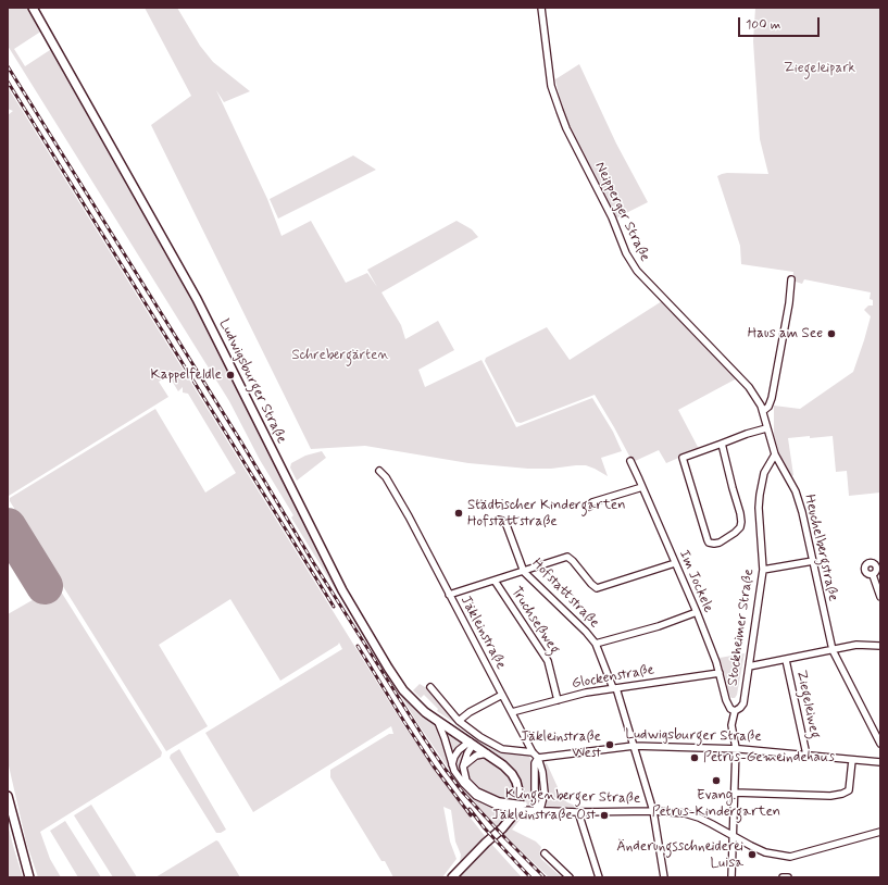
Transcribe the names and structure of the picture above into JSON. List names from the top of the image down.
{
  "streets": {
    "main road": ["Ludwigsburger Straße"],
    "street": [
      "Neipperger Straße",
      "Heuchelbergstraße",
      "Im Jockele",
      "Hofstattstraße",
      "Truchseßweg",
      "Stockheimer Straße",
      "Jäkleinstraße",
      "Glockenstraße",
      "Ziegeleiweg",
      "Klingenberger Straße"
    ]
  },
  "crossings": [
    ["Neipperger Straße", "Heuchelbergstraße"],
    ["Ludwigsburger Straße", "Hofstattstraße"],
    ["Ludwigsburger Straße", "Stockheimer Straße"],
    ["Ludwigsburger Straße", "Jäkleinstraße"],
    ["Ludwigsburger Straße", "Ziegeleiweg"],
    ["Ludwigsburger Straße", "Klingenberger Straße"],
    ["Heuchelbergstraße", "Stockheimer Straße"],
    ["Im Jockele", "Stockheimer Straße"],
    ["Im Jockele", "Glockenstraße"],
    ["Hofstattstraße", "Glockenstraße"],
    ["Hofstattstraße", "Klingenberger Straße"],
    ["Truchseßweg", "Glockenstraße"],
    ["Stockheimer Straße", "Klingenberger Straße"],
    ["Jäkleinstraße", "Glockenstraße"]
  ],
  "parks": ["Ziegeleipark", "Schrebergärten"],
  "places": [
    "Haus am See",
    "Kappelfeldle",
    "Städtischer Kindergarten Hofstattstraße",
    "Jäkleinstraße West",
    "Petrus-Gemeindehaus",
    "Evang. Petrus-Kindergarten",
    "Jäkleinstraße Ost",
    "Änderungsschneiderei Luisa"
  ],
  "scale_bar": "100 m"
}
